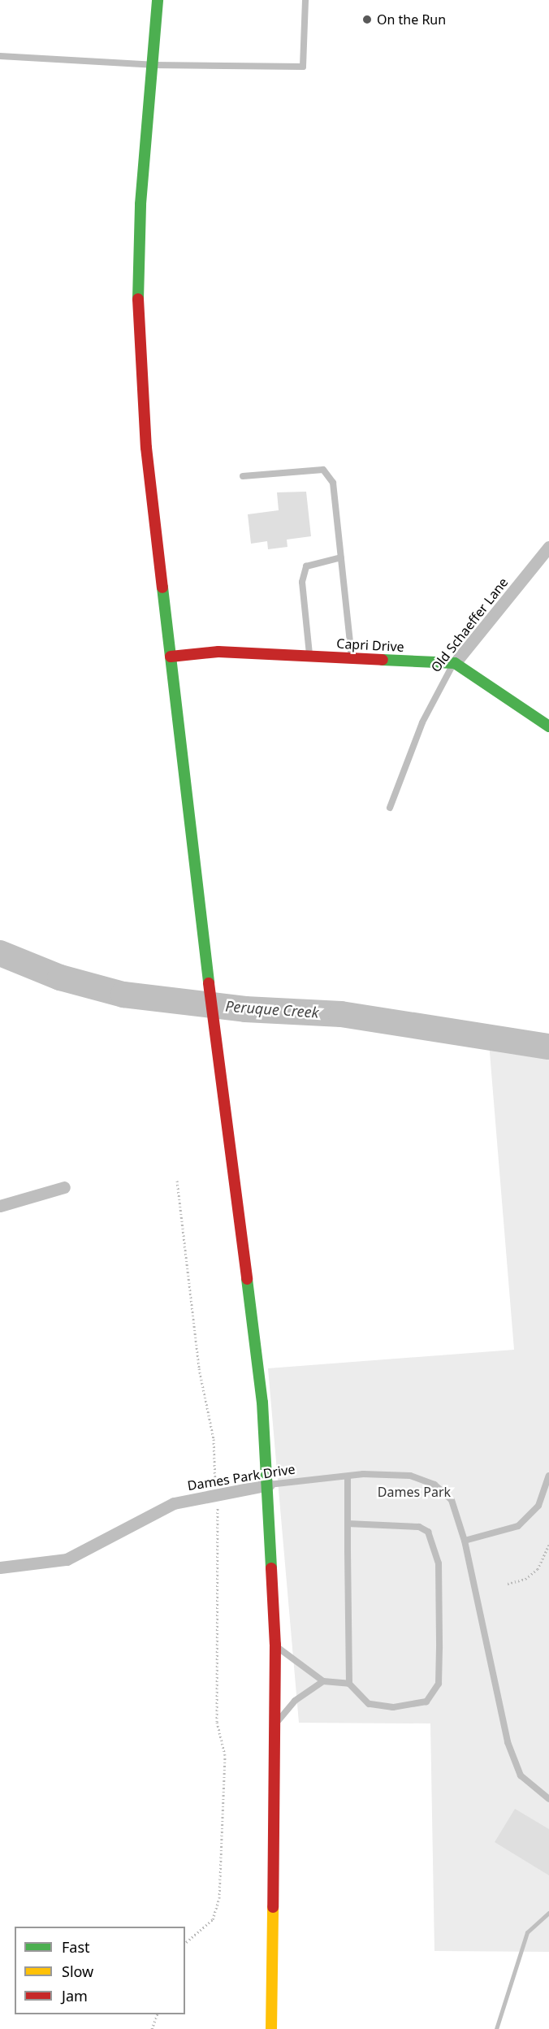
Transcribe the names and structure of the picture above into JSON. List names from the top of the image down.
{
  "streets": {
    "main road": ["Capri Drive"],
    "street": ["Old Schaeffer Lane", "Dames Park Drive"]
  },
  "crossings": [
    ["Old Schaeffer Lane", "Capri Drive"]
  ],
  "water": ["Peruque Creek"],
  "parks": ["Dames Park"],
  "places": ["On the Run"],
  "legend": ["Fast", "Slow", "Jam"]
}
